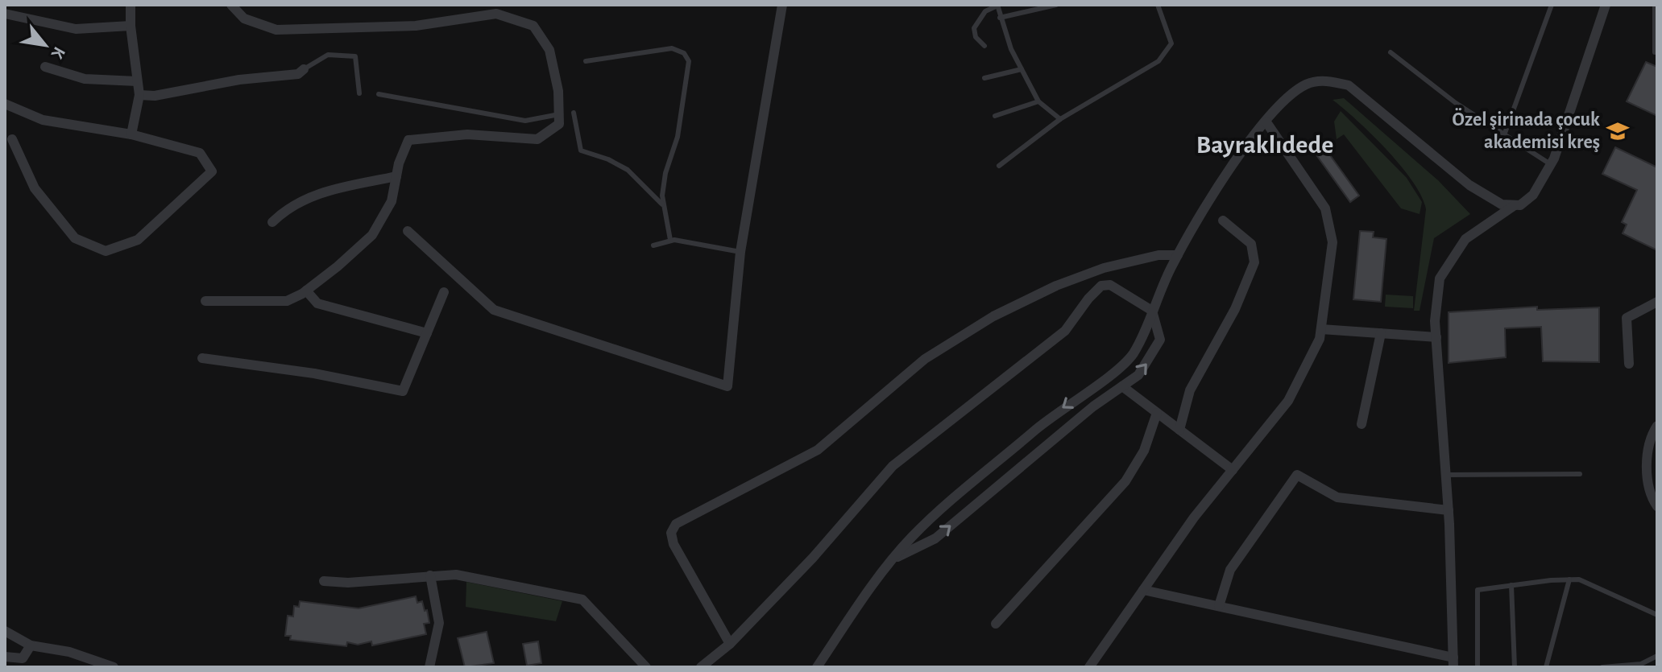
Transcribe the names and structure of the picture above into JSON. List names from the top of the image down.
{
  "districts": ["Bayraklıdede"],
  "places": {
    "school or university": ["Özel şirinada çocuk akademisi kreş"]
  },
  "north": "bottom right"
}
